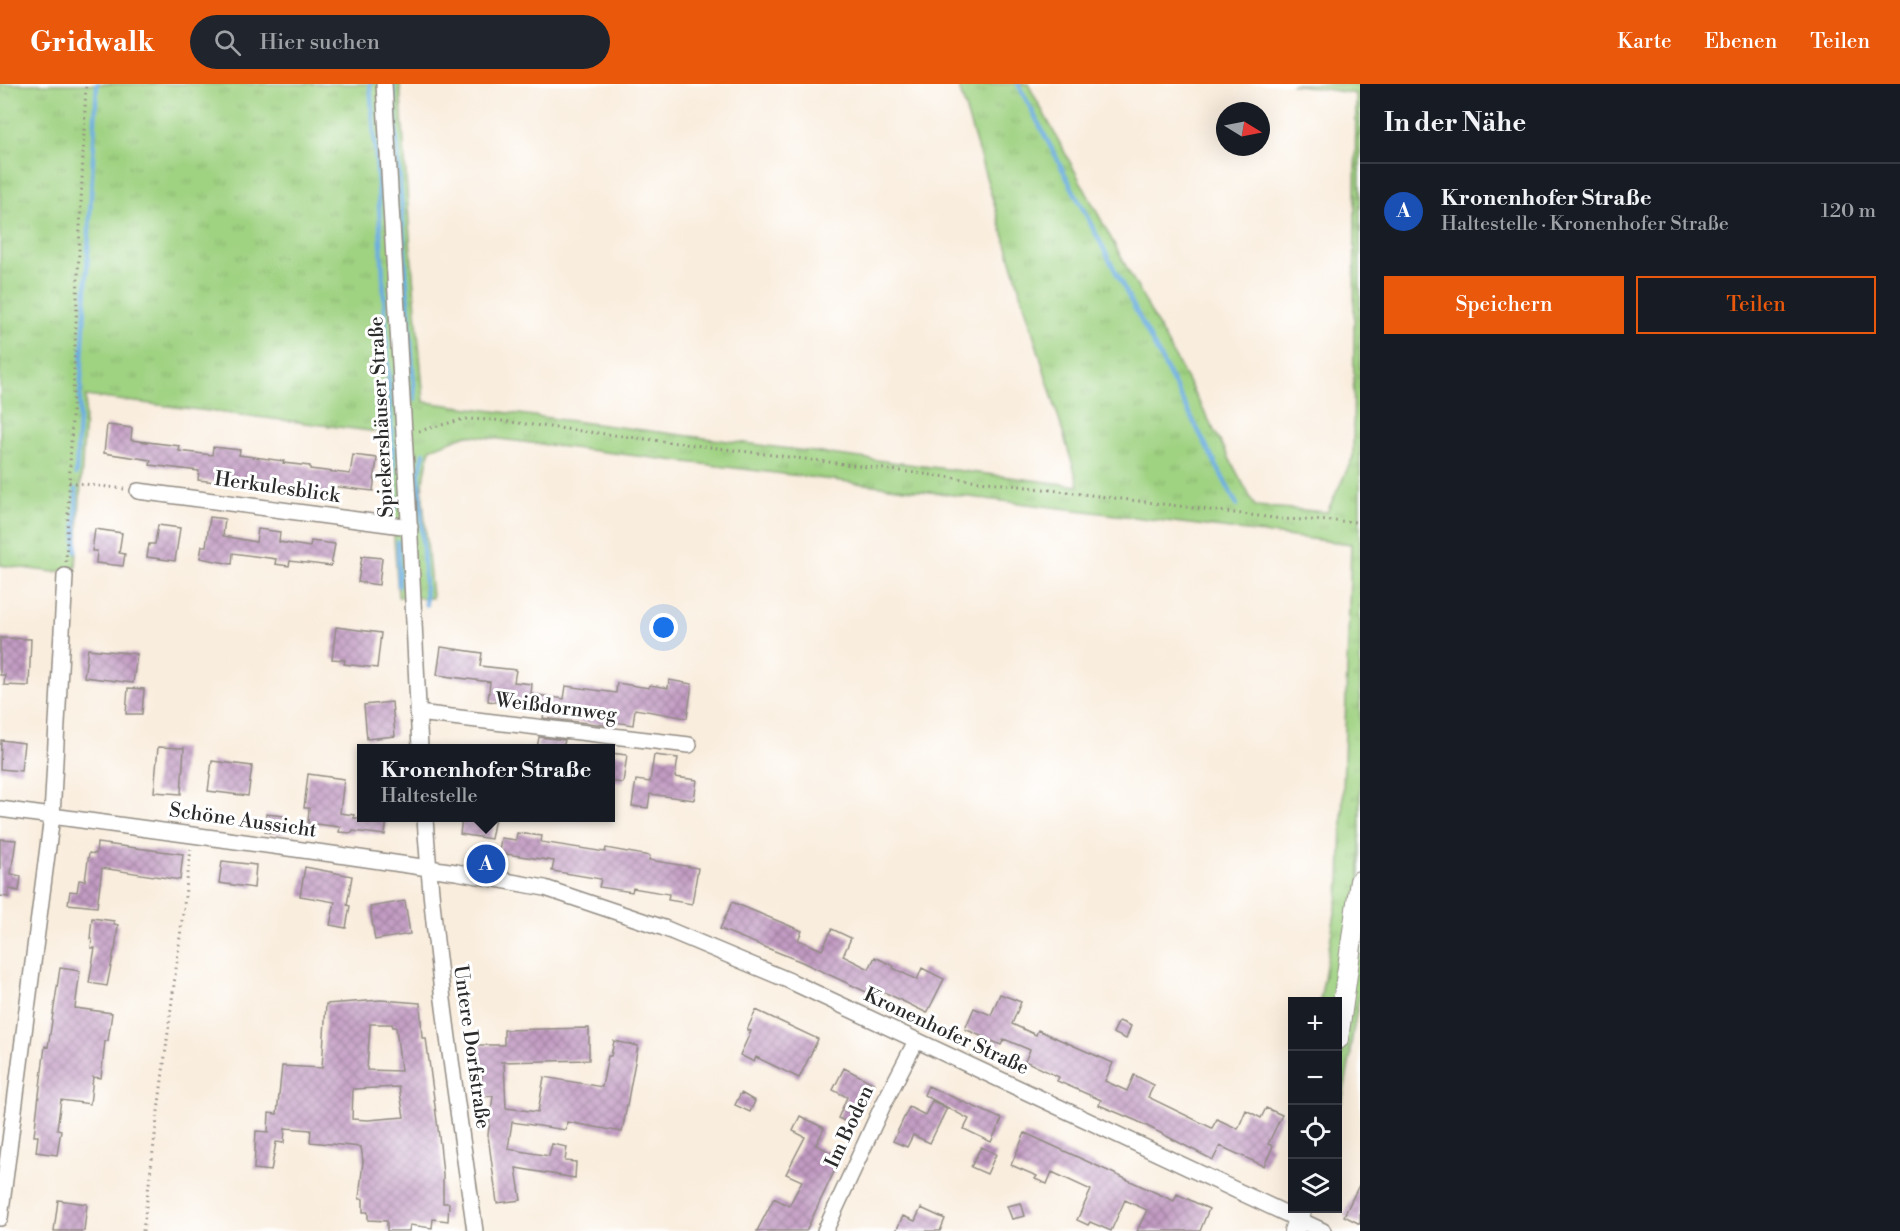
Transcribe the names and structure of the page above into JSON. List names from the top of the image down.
{
  "streets": {
    "street": [
      "Spiekershäuser Straße",
      "Herkulesblick",
      "Weißdornweg",
      "Schöne Aussicht",
      "Kronenhofer Straße",
      "Untere Dorfstraße",
      "Im Boden"
    ]
  },
  "crossings": [
    ["Spiekershäuser Straße", "Herkulesblick"],
    ["Spiekershäuser Straße", "Weißdornweg"],
    ["Schöne Aussicht", "Kronenhofer Straße"],
    ["Schöne Aussicht", "Untere Dorfstraße"],
    ["Kronenhofer Straße", "Untere Dorfstraße"],
    ["Kronenhofer Straße", "Im Boden"]
  ],
  "north": "right",
  "page": {
    "header": "Gridwalk",
    "search": "Hier suchen",
    "nav": ["Karte", "Ebenen", "Teilen"],
    "heading": "In der Nähe",
    "list": [
      {
        "mark": "A",
        "name": "Kronenhofer Straße",
        "note": "Haltestelle · Kronenhofer Straße",
        "value": "120 m"
      }
    ],
    "buttons": ["Speichern", "Teilen"],
    "popup": ["Kronenhofer Straße", "Haltestelle"],
    "pins": "A",
    "map_buttons": ["+", "−"]
  }
}
